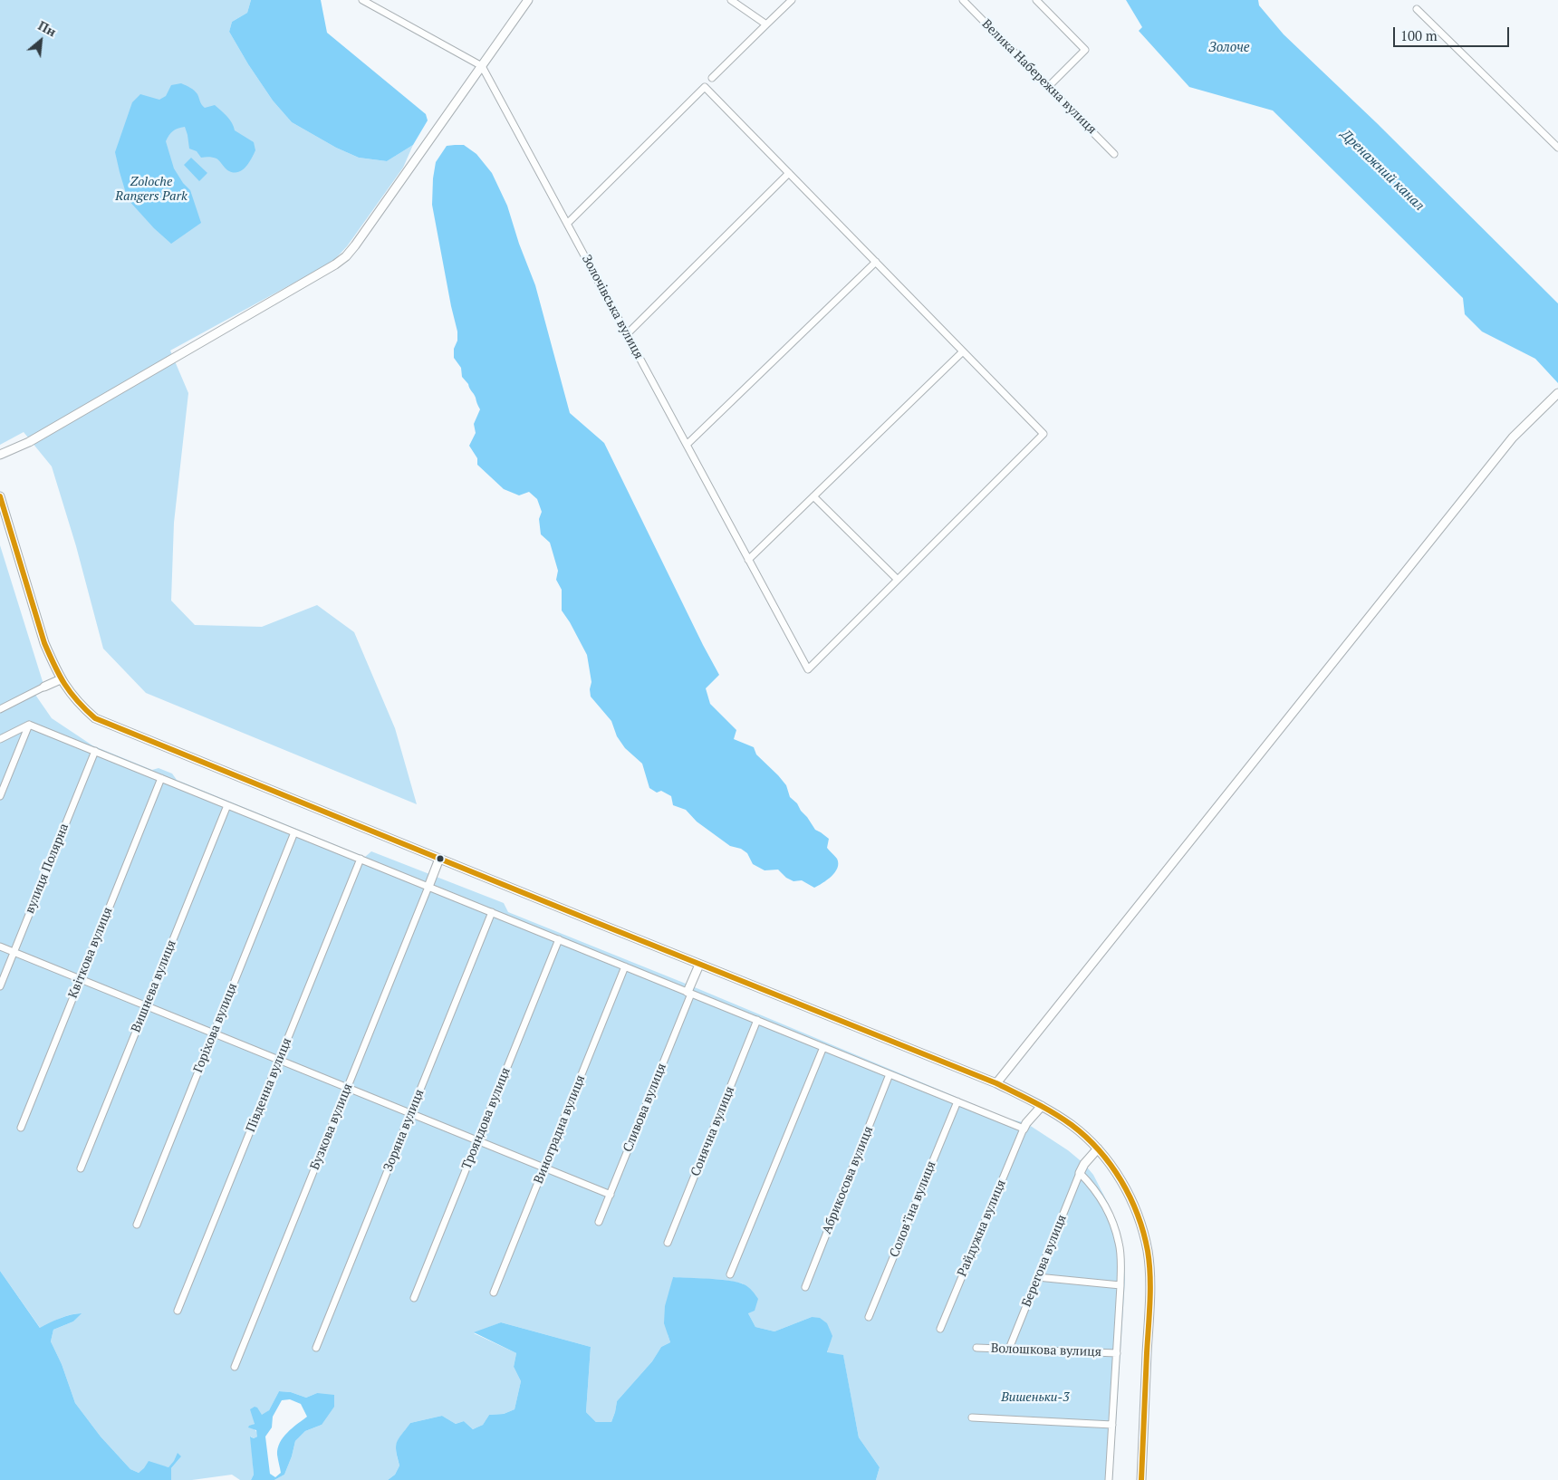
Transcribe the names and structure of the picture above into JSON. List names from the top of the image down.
{
  "streets": {
    "street": [
      "Велика Набережна вулиця",
      "Золочівська вулиця",
      "вулиця Полярна",
      "Квіткова вулиця",
      "Вишнева вулиця",
      "Горіхова вулиця",
      "Південна вулиця",
      "Сливова вулиця",
      "Трояндова вулиця",
      "Бузкова вулиця",
      "Виноградна вулиця",
      "Зоряна вулиця",
      "Сонячна вулиця",
      "Абрикосова вулиця",
      "Соловʼїна вулиця",
      "Райдужна вулиця",
      "Берегова вулиця",
      "Волошкова вулиця"
    ]
  },
  "crossings": [
    ["Берегова вулиця", "Волошкова вулиця"]
  ],
  "water": ["Золоче", "Дренажний канал"],
  "parks": ["Zoloche Rangers Park", "Вишеньки-3"],
  "scale_bar": "100 m",
  "north": "top right"
}
